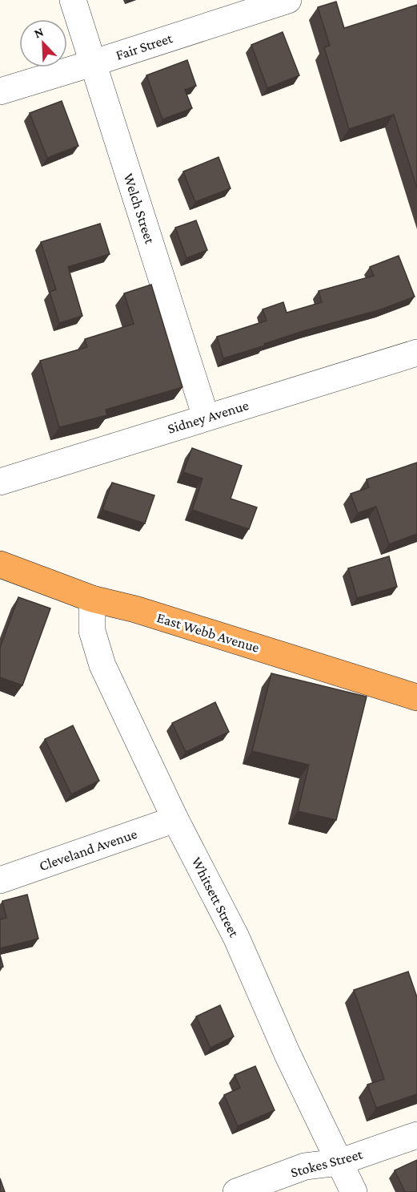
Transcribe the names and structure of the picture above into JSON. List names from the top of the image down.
{
  "streets": {
    "highway": ["East Webb Avenue"],
    "street": [
      "Fair Street",
      "Welch Street",
      "Sidney Avenue",
      "Cleveland Avenue",
      "Whitsett Street",
      "Stokes Street"
    ]
  },
  "crossings": [
    ["Fair Street", "Welch Street"],
    ["Welch Street", "Sidney Avenue"],
    ["East Webb Avenue", "Whitsett Street"],
    ["Cleveland Avenue", "Whitsett Street"],
    ["Whitsett Street", "Stokes Street"]
  ],
  "north": "top left"
}
